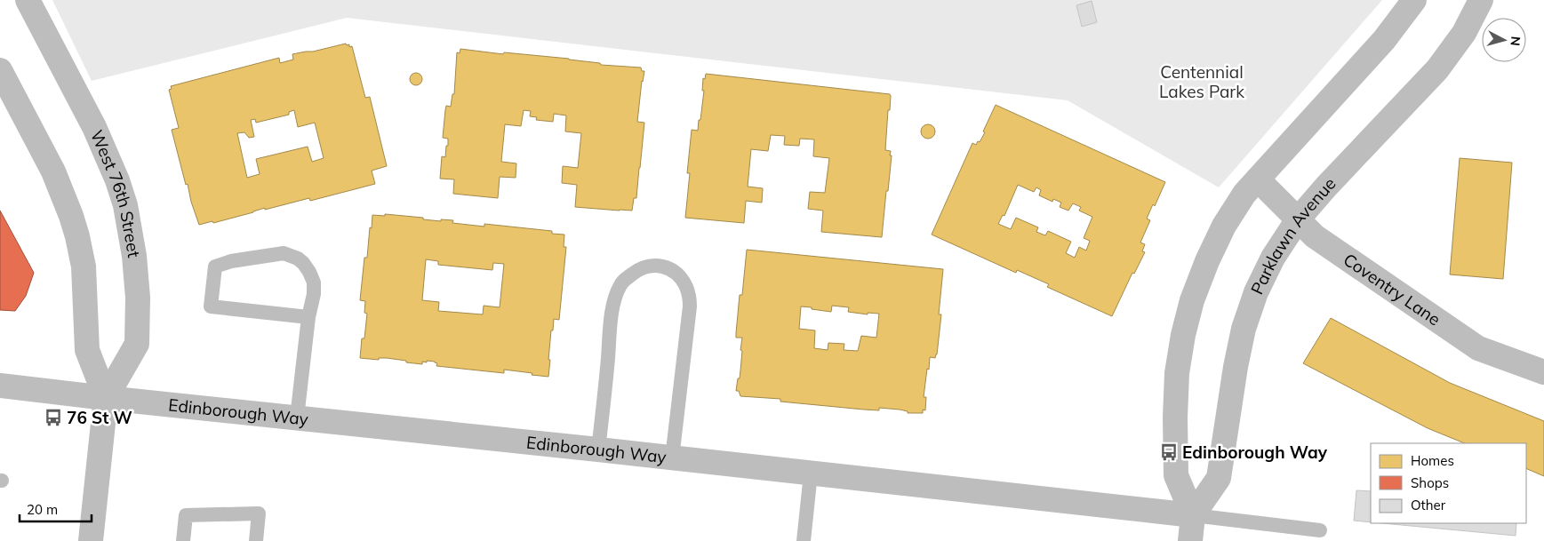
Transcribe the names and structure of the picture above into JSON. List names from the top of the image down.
{
  "streets": {
    "street": [
      "West 76th Street",
      "Parklawn Avenue",
      "Coventry Lane",
      "Edinborough Way"
    ]
  },
  "crossings": [
    ["West 76th Street", "Edinborough Way"],
    ["Parklawn Avenue", "Coventry Lane"],
    ["Parklawn Avenue", "Edinborough Way"]
  ],
  "parks": ["Centennial Lakes Park"],
  "places": {
    "bus stop": ["76 St W", "Edinborough Way"]
  },
  "legend": ["Homes", "Shops", "Other"],
  "scale_bar": "20 m",
  "north": "right"
}
